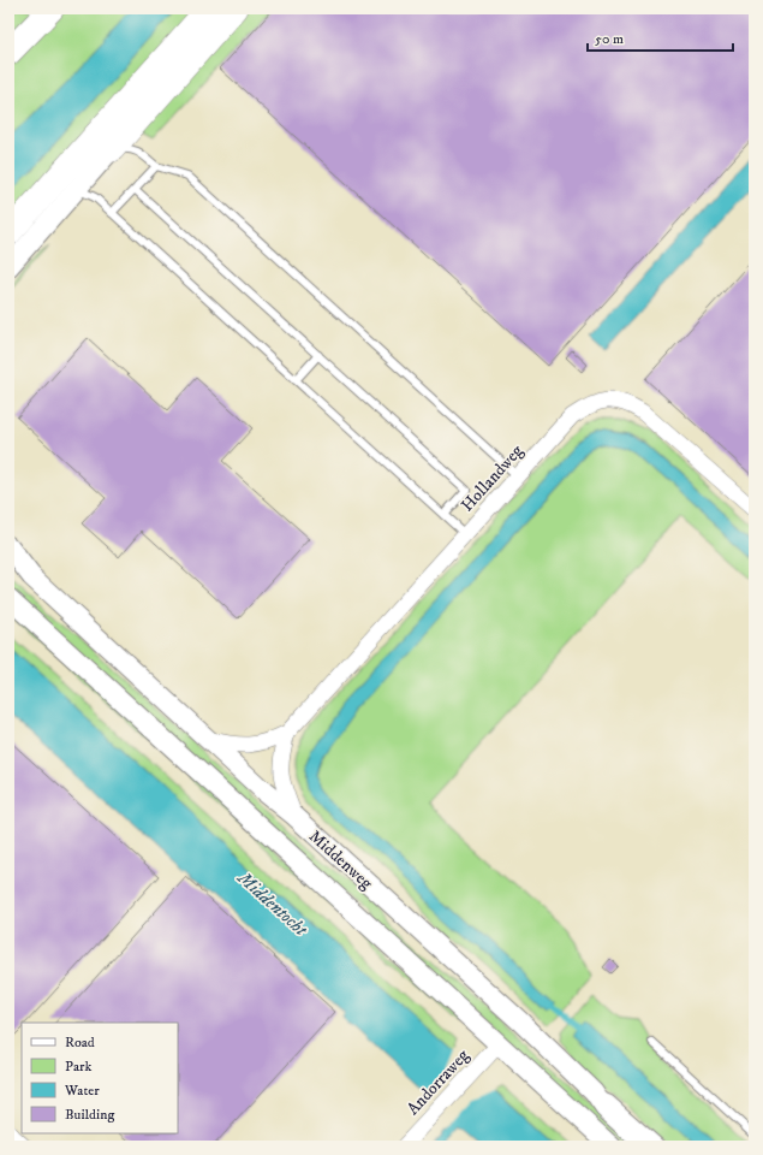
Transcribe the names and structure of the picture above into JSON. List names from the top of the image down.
{
  "streets": {
    "street": ["Hollandweg", "Middenweg", "Andorraweg"]
  },
  "crossings": [
    ["Hollandweg", "Middenweg"],
    ["Middenweg", "Andorraweg"]
  ],
  "water": ["Middentocht"],
  "legend": [
    "Road",
    "Park",
    "Water",
    "Building"
  ],
  "scale_bar": "50 m"
}
